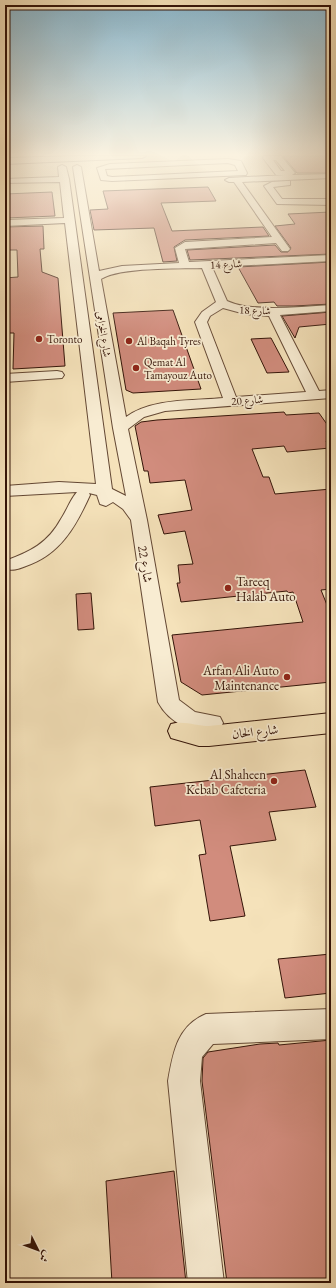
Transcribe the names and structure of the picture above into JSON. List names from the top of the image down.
{
  "streets": {
    "main road": ["شارع الخان"],
    "street": [
      "شارع 14",
      "شارع 18",
      "شارع الخزامى",
      "شارع 20",
      "شارع 22"
    ]
  },
  "crossings": [
    ["شارع 14", "شارع 18"],
    ["شارع 14", "شارع الخزامى"],
    ["شارع الخزامى", "شارع 20"],
    ["شارع الخزامى", "شارع 22"],
    ["شارع 22", "شارع الخان"]
  ],
  "places": [
    "Toronto",
    "Al Baqah Tyres",
    "Qemat Al Tamayouz Auto",
    "Tareeq Halab Auto",
    "Arfan Ali Auto Maintenance",
    "Al Shaheen Kebab Cafeteria"
  ],
  "north": "bottom right"
}
